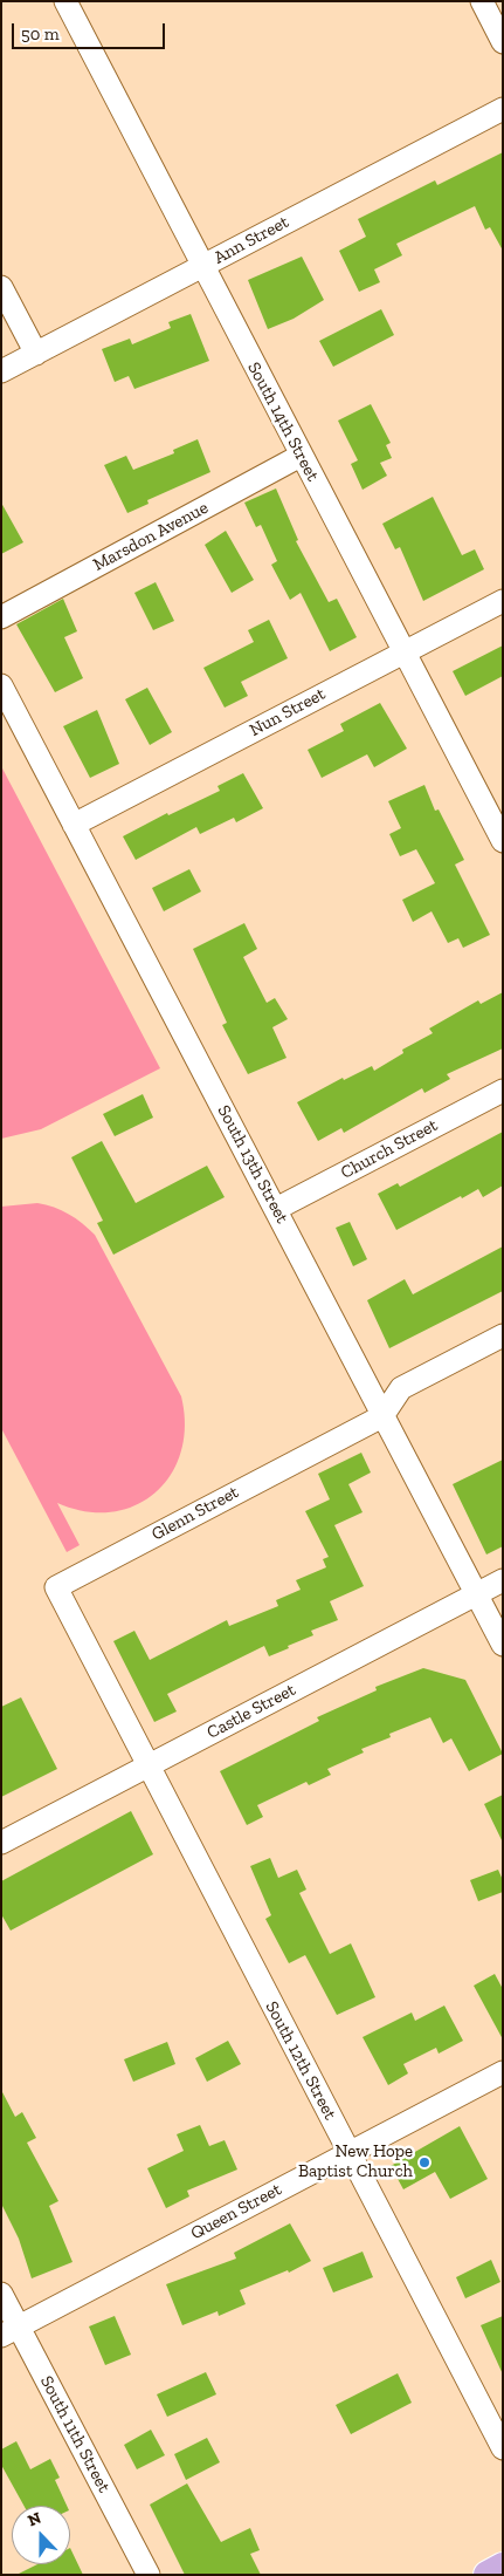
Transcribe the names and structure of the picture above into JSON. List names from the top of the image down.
{
  "streets": {
    "street": [
      "Ann Street",
      "South 14th Street",
      "Marsdon Avenue",
      "Nun Street",
      "Church Street",
      "South 13th Street",
      "Glenn Street",
      "Castle Street",
      "South 12th Street",
      "Queen Street",
      "South 11th Street"
    ]
  },
  "crossings": [
    ["Ann Street", "South 14th Street"],
    ["South 14th Street", "Marsdon Avenue"],
    ["South 14th Street", "Nun Street"],
    ["Nun Street", "South 13th Street"],
    ["Church Street", "South 13th Street"],
    ["South 13th Street", "Glenn Street"],
    ["South 13th Street", "Castle Street"],
    ["Glenn Street", "Castle Street"],
    ["Glenn Street", "South 12th Street"],
    ["Castle Street", "South 12th Street"],
    ["South 12th Street", "Queen Street"],
    ["Queen Street", "South 11th Street"]
  ],
  "places": ["New Hope Baptist Church"],
  "scale_bar": "50 m",
  "north": "top"
}
